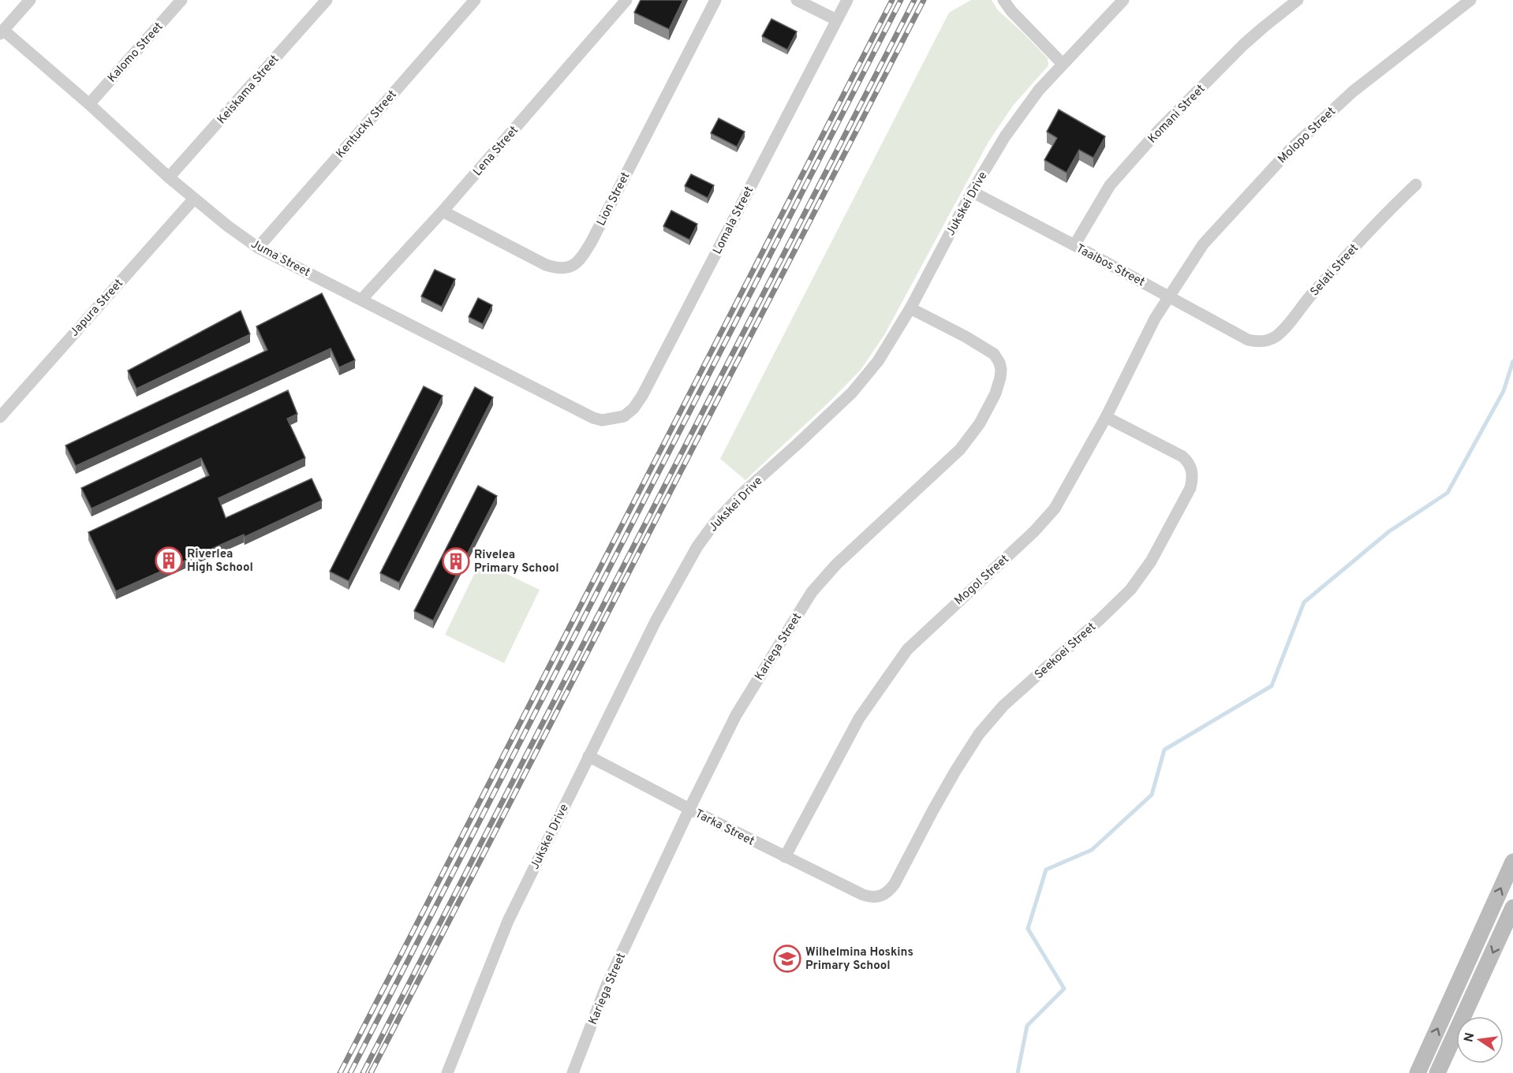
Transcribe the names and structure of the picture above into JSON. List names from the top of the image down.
{
  "streets": {
    "street": [
      "Kalomo Street",
      "Keiskama Street",
      "Komani Street",
      "Kentucky Street",
      "Molopo Street",
      "Lena Street",
      "Lion Street",
      "Jukskei Drive",
      "Lomala Street",
      "Juma Street",
      "Taaibos Street",
      "Selati Street",
      "Japura Street",
      "Mogol Street",
      "Kariega Street",
      "Seekoei Street",
      "Tarka Street"
    ]
  },
  "crossings": [
    ["Kalomo Street", "Juma Street"],
    ["Keiskama Street", "Juma Street"],
    ["Komani Street", "Taaibos Street"],
    ["Kentucky Street", "Juma Street"],
    ["Molopo Street", "Taaibos Street"],
    ["Molopo Street", "Mogol Street"],
    ["Lena Street", "Lion Street"],
    ["Lena Street", "Juma Street"],
    ["Jukskei Drive", "Taaibos Street"],
    ["Jukskei Drive", "Kariega Street"],
    ["Jukskei Drive", "Tarka Street"],
    ["Lomala Street", "Juma Street"],
    ["Juma Street", "Japura Street"],
    ["Taaibos Street", "Selati Street"],
    ["Taaibos Street", "Mogol Street"],
    ["Mogol Street", "Seekoei Street"],
    ["Mogol Street", "Tarka Street"],
    ["Kariega Street", "Tarka Street"],
    ["Seekoei Street", "Tarka Street"]
  ],
  "places": {
    "building": ["Riverlea High School", "Rivelea Primary School"],
    "school or university": ["Wilhelmina Hoskins Primary School"]
  },
  "north": "left"
}
